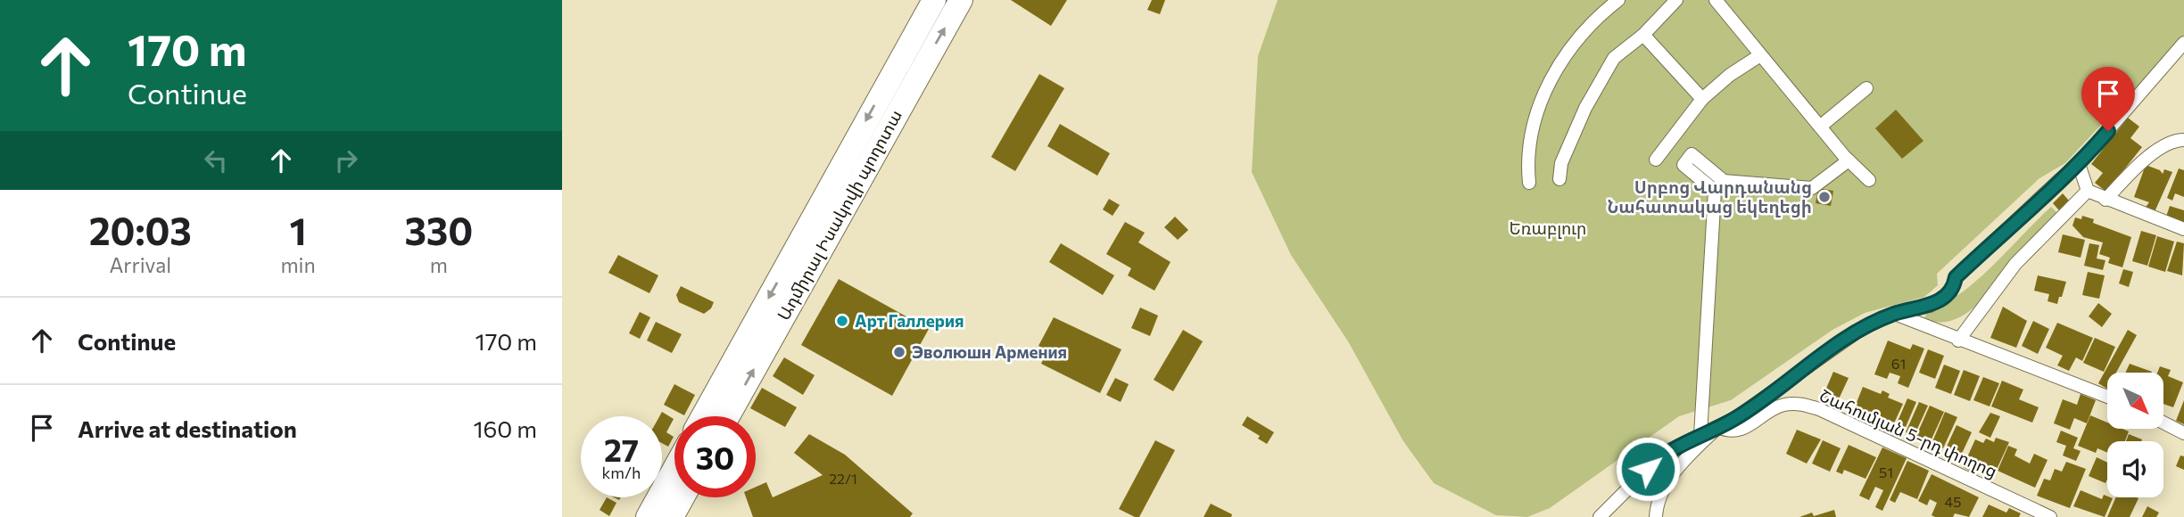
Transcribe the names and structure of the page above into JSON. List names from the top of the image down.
{
  "streets": {
    "highway": ["Ադմիրալ Իսակովի պողոտա"],
    "street": ["Շահումյան 5-րդ փողոց"]
  },
  "parks": ["Եռաբլուր"],
  "places": ["Սրբոց Վարդանանց Նահատակաց եկեղեցի", "Арт Галлерия", "Эволюшн Армения"],
  "house_numbers": [
    "61",
    "51",
    "22/1",
    "45"
  ],
  "north": "bottom right",
  "page": {
    "turn": ["170 m", "Continue"],
    "eta": [
      "20:03",
      "Arrival",
      "1",
      "min",
      "330",
      "m"
    ],
    "list": [
      {
        "name": "Continue",
        "value": "170 m"
      },
      {
        "name": "Arrive at destination",
        "value": "160 m"
      }
    ],
    "speed": "27 km/h",
    "limit": "30"
  }
}
